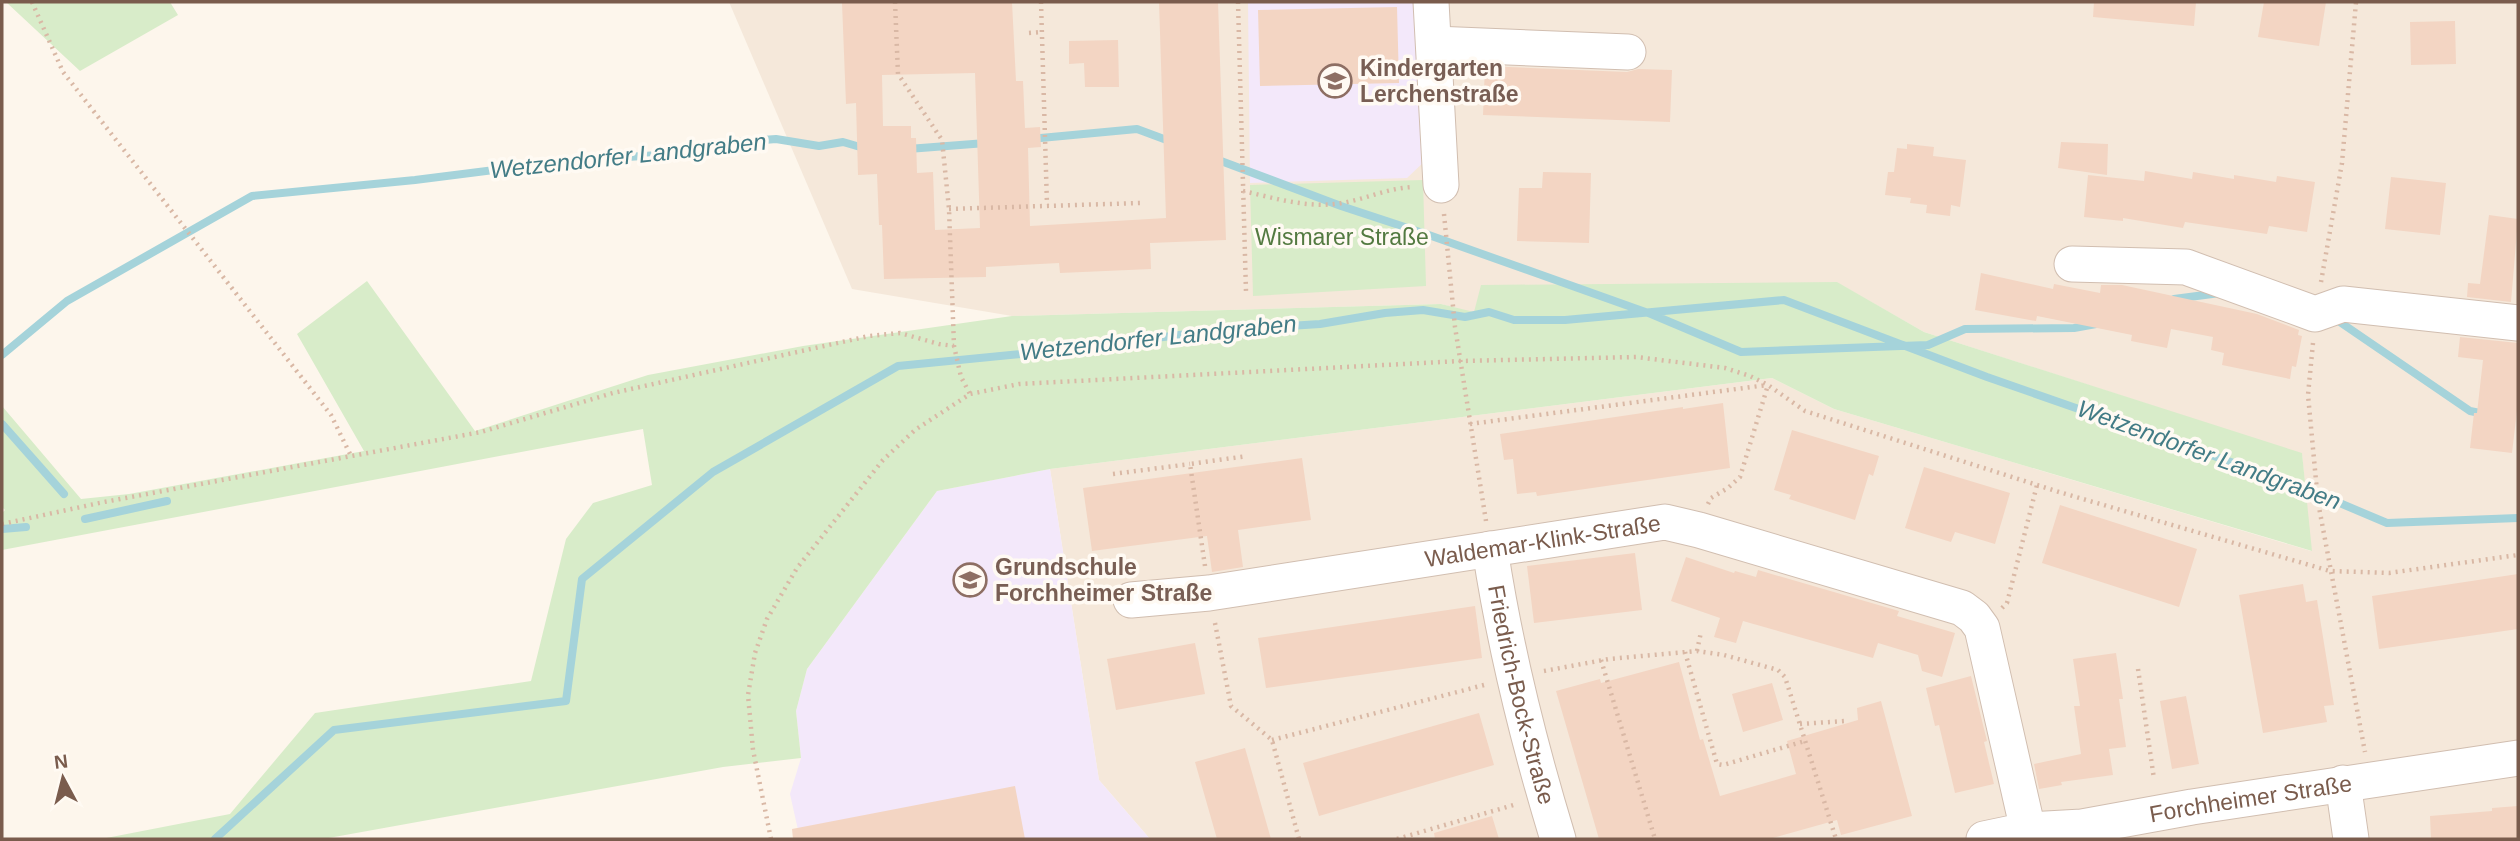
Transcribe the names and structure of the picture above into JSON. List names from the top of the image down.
{
  "streets": {
    "street": ["Waldemar-Klink-Straße", "Friedrich-Bock-Straße", "Forchheimer Straße"]
  },
  "crossings": [
    ["Waldemar-Klink-Straße", "Friedrich-Bock-Straße"]
  ],
  "water": ["Wetzendorfer Landgraben"],
  "parks": ["Wismarer Straße"],
  "places": {
    "school or university": ["Kindergarten Lerchenstraße", "Grundschule Forchheimer Straße"]
  },
  "north": "top"
}
